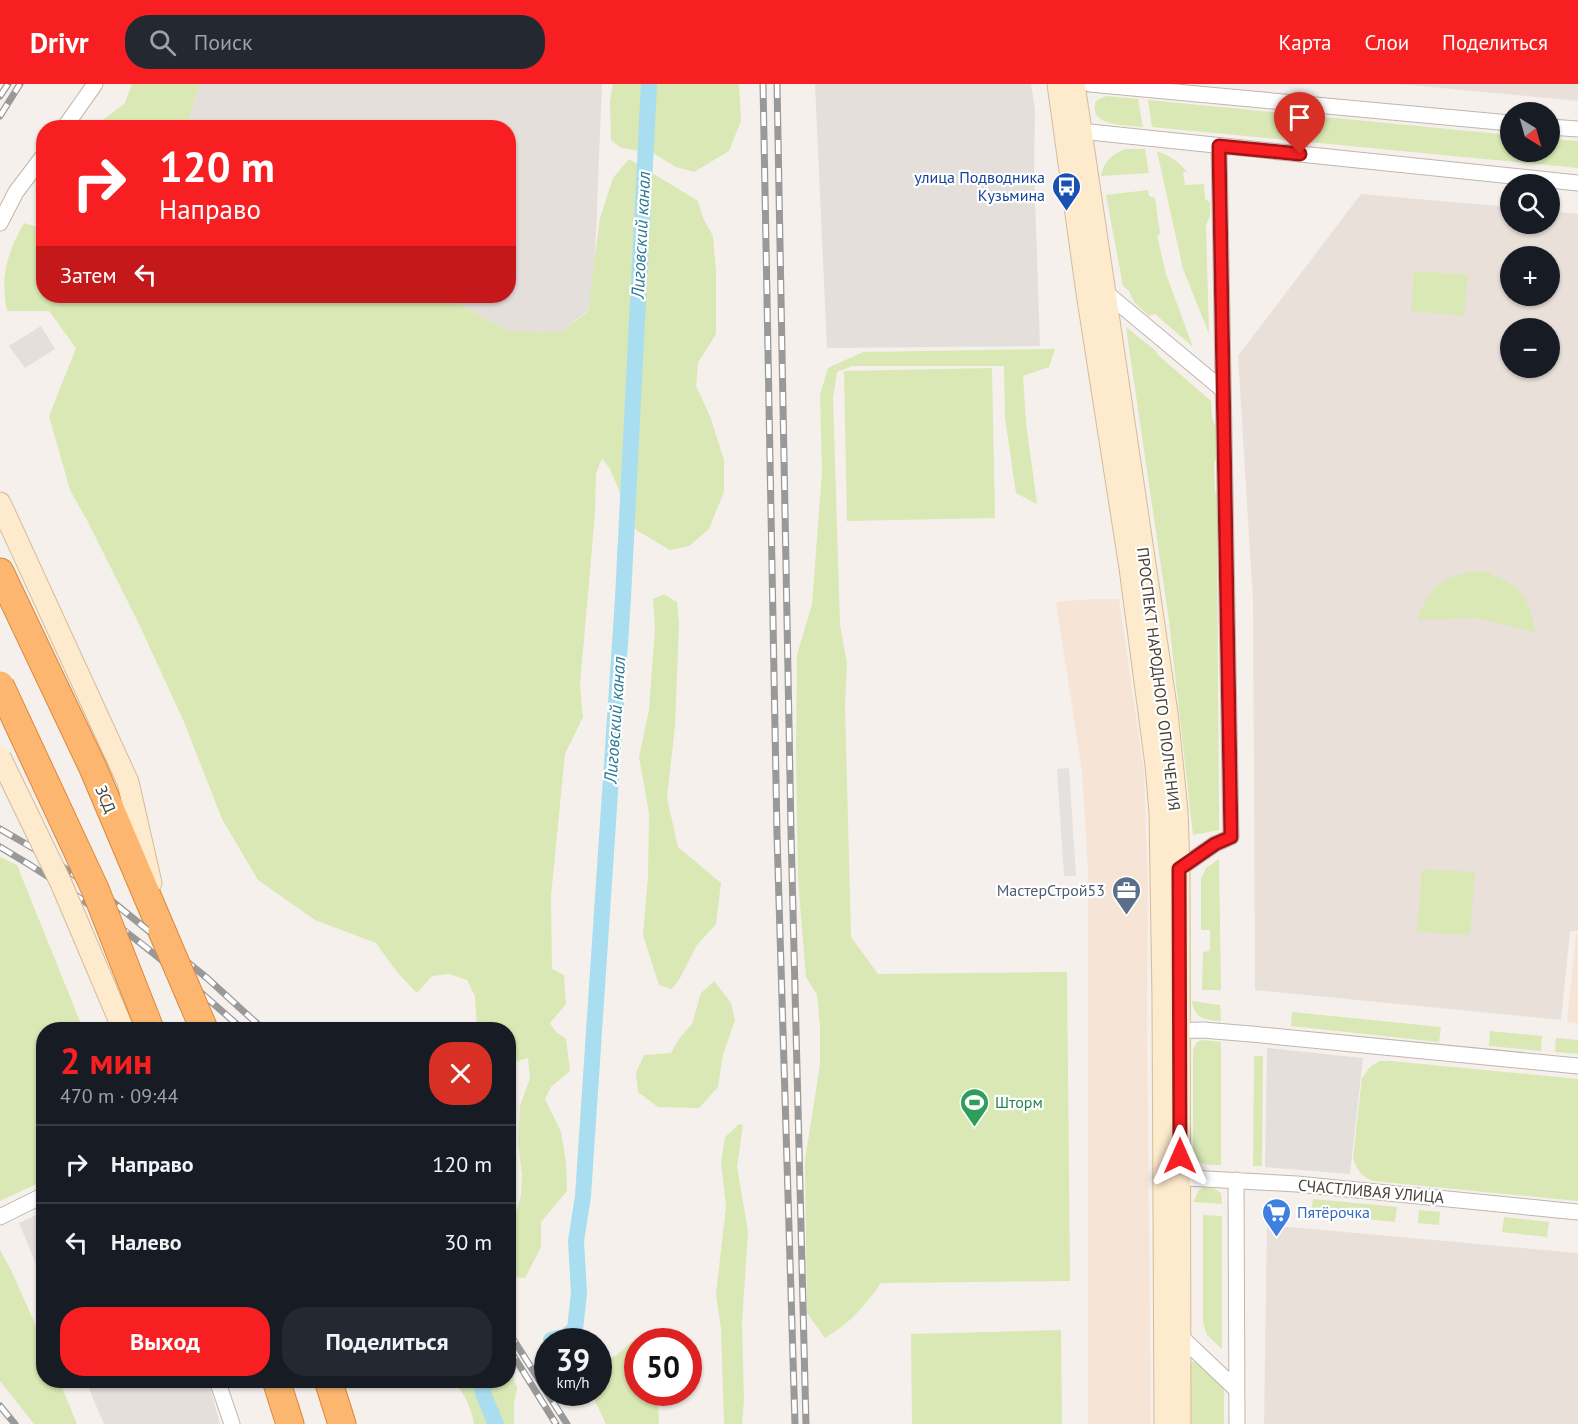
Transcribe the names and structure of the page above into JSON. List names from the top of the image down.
{
  "streets": {
    "highway": ["ЗСД"],
    "main road": ["ПРОСПЕКТ НАРОДНОГО ОПОЛЧЕНИЯ"],
    "street": ["СЧАСТЛИВАЯ УЛИЦА"]
  },
  "crossings": [
    ["ПРОСПЕКТ НАРОДНОГО ОПОЛЧЕНИЯ", "СЧАСТЛИВАЯ УЛИЦА"]
  ],
  "water": ["Лиговский канал"],
  "places": {
    "bus stop": ["улица Подводника Кузьмина"],
    "office": ["МастерСтрой53"],
    "sports": ["Шторм"],
    "supermarket": ["Пятёрочка"]
  },
  "north": "bottom right",
  "page": {
    "header": "Drivr",
    "search": "Поиск",
    "nav": ["Карта", "Слои", "Поделиться"],
    "map_buttons": ["+", "−"],
    "turn": ["120 m", "Направо"],
    "then": "Затем",
    "heading": ["2 мин", "470 m · 09:44"],
    "list": [
      {
        "name": "Направо",
        "value": "120 m"
      },
      {
        "name": "Налево",
        "value": "30 m"
      }
    ],
    "buttons": ["Выход", "Поделиться"],
    "speed": "39 km/h",
    "limit": "50"
  }
}
